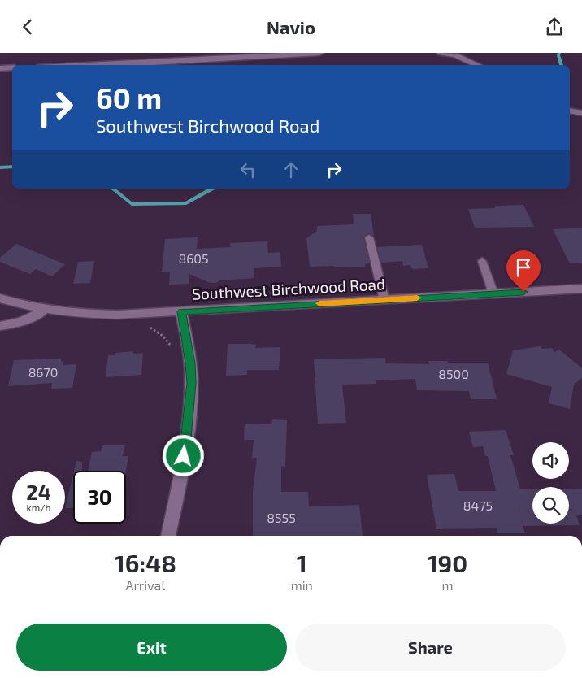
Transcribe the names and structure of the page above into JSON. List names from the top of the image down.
{
  "streets": {
    "street": ["Southwest Birchwood Road"]
  },
  "house_numbers": [
    "8605",
    "8670",
    "8500",
    "8475",
    "8555"
  ],
  "page": {
    "header": "Navio",
    "turn": ["60 m", "Southwest Birchwood Road"],
    "speed": "24 km/h",
    "limit": "30",
    "eta": [
      "16:48",
      "Arrival",
      "1",
      "min",
      "190",
      "m"
    ],
    "buttons": ["Exit", "Share"]
  }
}
